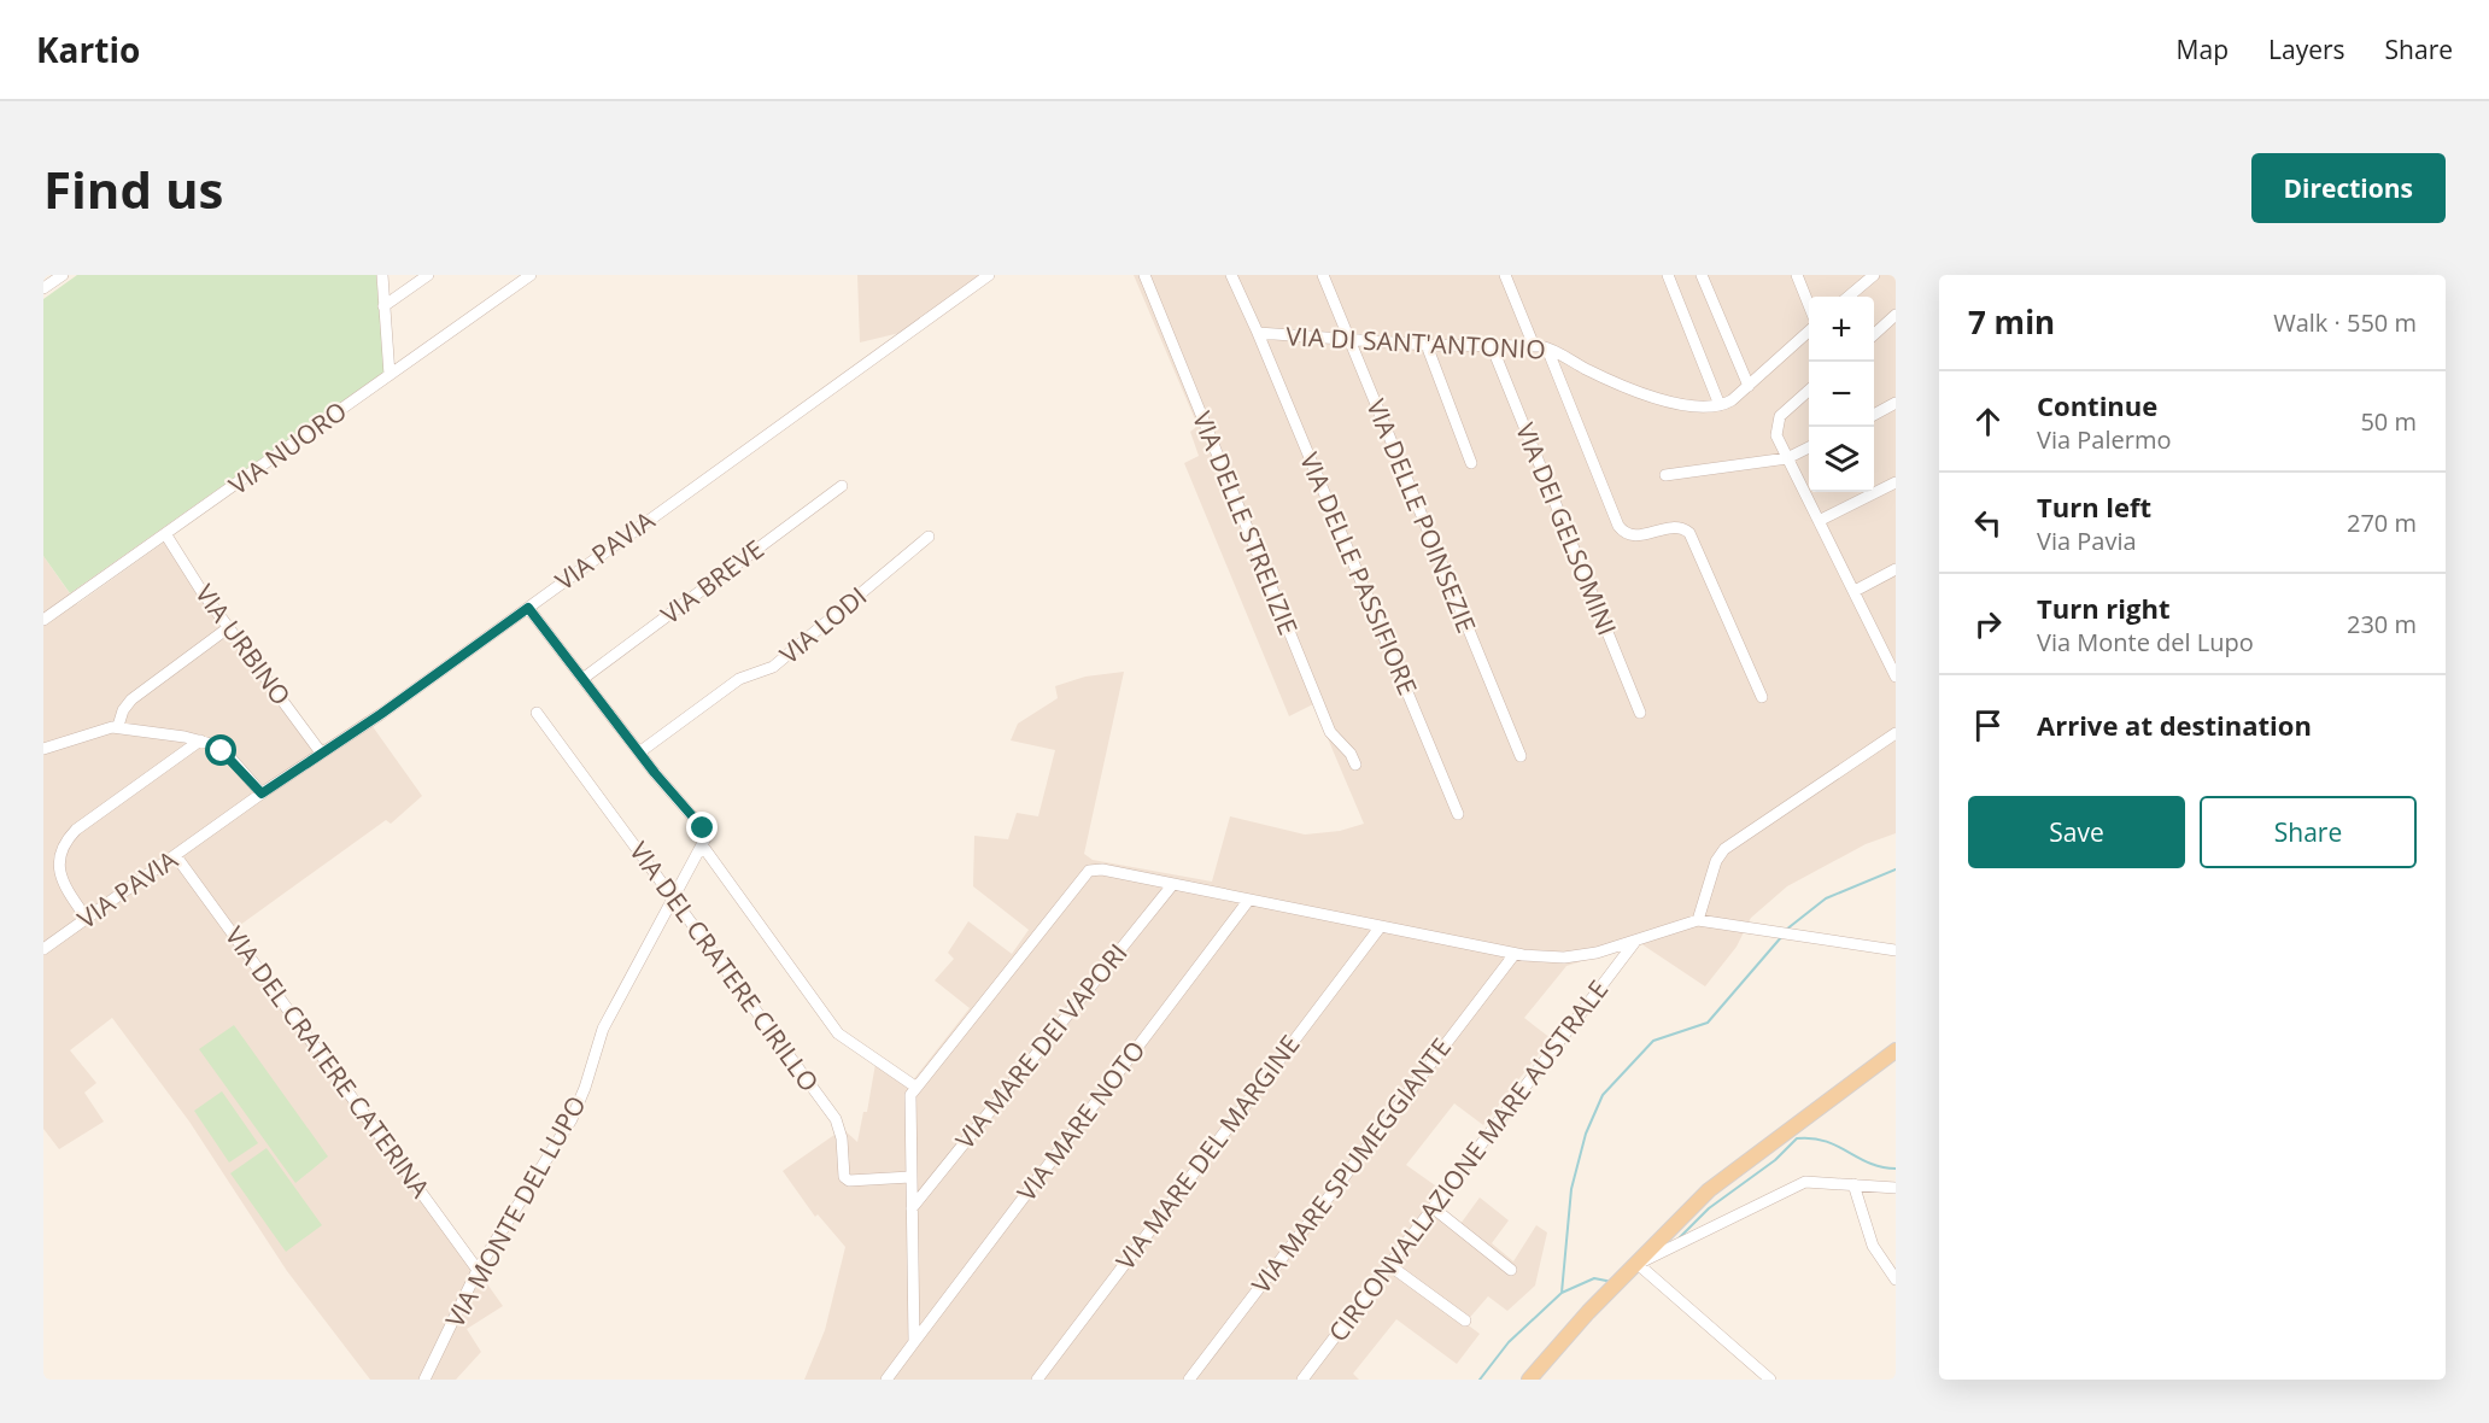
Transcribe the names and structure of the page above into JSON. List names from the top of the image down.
{
  "streets": {
    "street": [
      "VIA DI SANT'ANTONIO",
      "VIA NUORO",
      "VIA DELLE POINSEZIE",
      "VIA DELLE STRELIZIE",
      "VIA DEI GELSOMINI",
      "VIA PAVIA",
      "VIA DELLE PASSIFIORE",
      "VIA BREVE",
      "VIA LODI",
      "VIA URBINO",
      "VIA DEL CRATERE CIRILLO",
      "VIA MARE DEI VAPORI",
      "VIA DEL CRATERE CATERINA",
      "VIA MARE NOTO",
      "VIA MARE DEL MARGINE",
      "CIRCONVALLAZIONE MARE AUSTRALE",
      "VIA MARE SPUMEGGIANTE",
      "VIA MONTE DEL LUPO"
    ]
  },
  "crossings": [
    ["VIA DI SANT'ANTONIO", "VIA DELLE POINSEZIE"],
    ["VIA DI SANT'ANTONIO", "VIA DEI GELSOMINI"],
    ["VIA DI SANT'ANTONIO", "VIA DELLE PASSIFIORE"],
    ["VIA NUORO", "VIA URBINO"],
    ["VIA PAVIA", "VIA URBINO"],
    ["VIA PAVIA", "VIA DEL CRATERE CATERINA"],
    ["VIA DEL CRATERE CIRILLO", "CIRCONVALLAZIONE MARE AUSTRALE"],
    ["VIA DEL CRATERE CIRILLO", "VIA MONTE DEL LUPO"],
    ["VIA MARE DEI VAPORI", "CIRCONVALLAZIONE MARE AUSTRALE"],
    ["VIA DEL CRATERE CATERINA", "VIA MONTE DEL LUPO"],
    ["VIA MARE NOTO", "CIRCONVALLAZIONE MARE AUSTRALE"],
    ["VIA MARE DEL MARGINE", "CIRCONVALLAZIONE MARE AUSTRALE"],
    ["CIRCONVALLAZIONE MARE AUSTRALE", "VIA MARE SPUMEGGIANTE"]
  ],
  "page": {
    "header": "Kartio",
    "nav": ["Map", "Layers", "Share"],
    "buttons": [
      "Directions",
      ["Save", "Share"]
    ],
    "title": "Find us",
    "heading": ["7 min", "Walk · 550 m"],
    "map_buttons": ["+", "−"],
    "list": [
      ["Continue", "Via Palermo", "50 m"],
      ["Turn left", "Via Pavia", "270 m"],
      ["Turn right", "Via Monte del Lupo", "230 m"],
      "Arrive at destination"
    ]
  }
}
